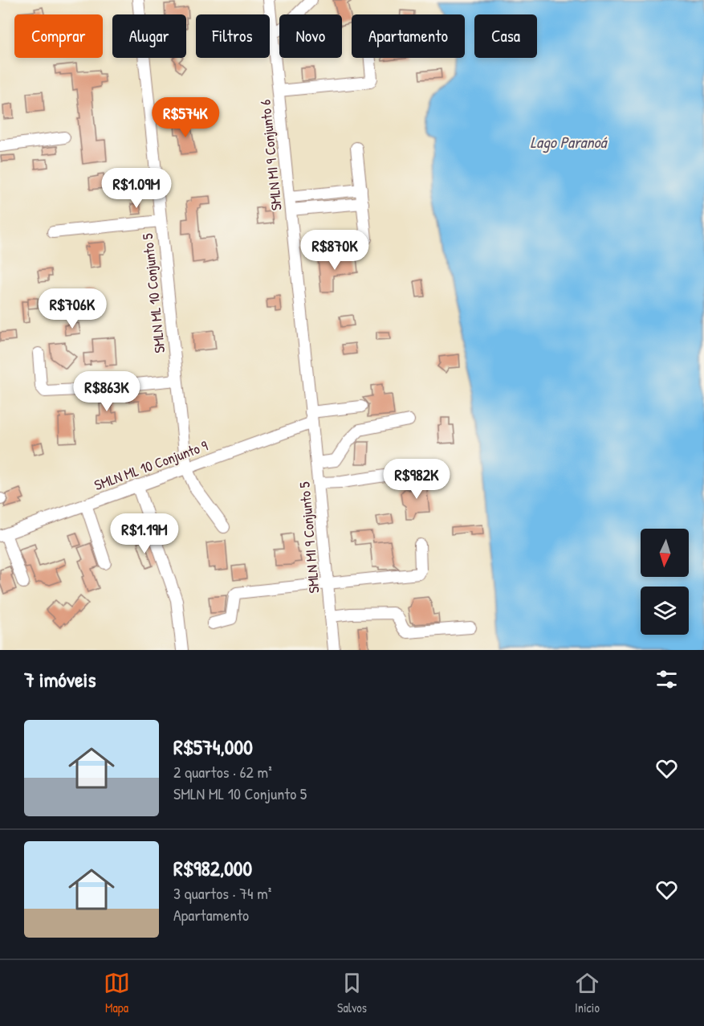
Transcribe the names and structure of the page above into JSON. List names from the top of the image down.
{
  "streets": {
    "street": [
      "SMLN MI 9 Conjunto 6",
      "SMLN ML 10 Conjunto 5",
      "SMLN ML 10 Conjunto 9",
      "SMLN MI 9 Conjunto 5"
    ]
  },
  "crossings": [
    ["SMLN MI 9 Conjunto 6", "SMLN ML 10 Conjunto 9"],
    ["SMLN MI 9 Conjunto 6", "SMLN MI 9 Conjunto 5"],
    ["SMLN ML 10 Conjunto 5", "SMLN ML 10 Conjunto 9"],
    ["SMLN ML 10 Conjunto 9", "SMLN MI 9 Conjunto 5"]
  ],
  "water": ["Lago Paranoá"],
  "north": "bottom",
  "page": {
    "chip": [
      "Comprar",
      "Alugar",
      "Filtros",
      "Novo",
      "Apartamento",
      "Casa"
    ],
    "price": [
      "R$574K",
      "R$1.09M",
      "R$870K",
      "R$706K",
      "R$863K",
      "R$982K",
      "R$1.19M"
    ],
    "heading": "7 imóveis",
    "list": [
      {
        "name": "R$574,000",
        "note": "2 quartos · 62 m² · SMLN ML 10 Conjunto 5"
      },
      {
        "name": "R$982,000",
        "note": "3 quartos · 74 m² · Apartamento"
      }
    ],
    "tabs": ["Mapa", "Salvos", "Início"]
  }
}
